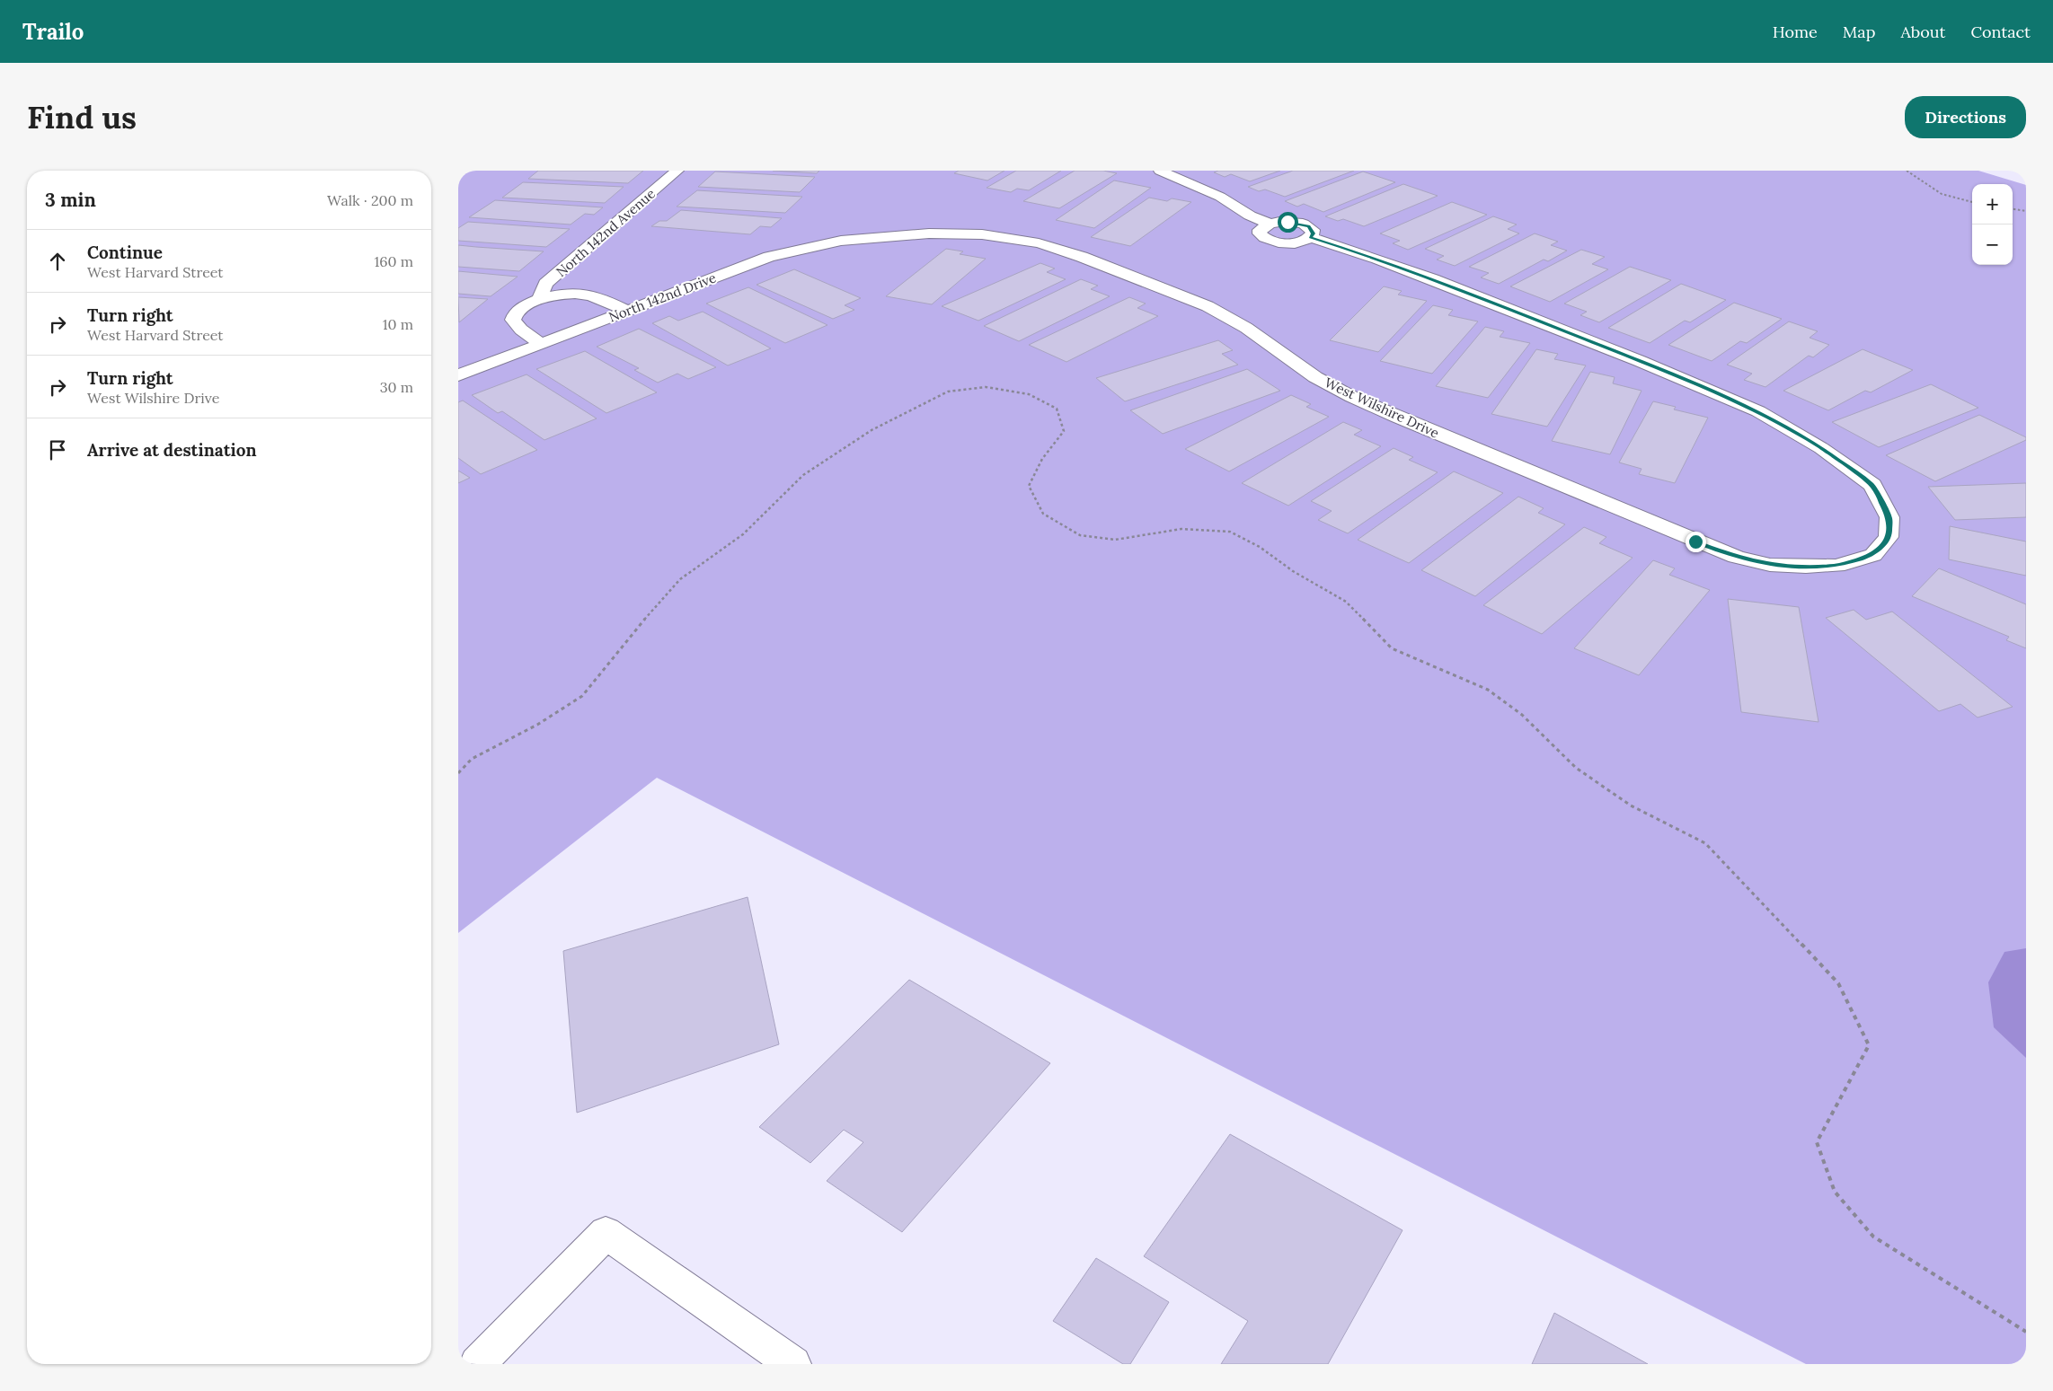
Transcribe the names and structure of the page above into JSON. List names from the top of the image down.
{
  "streets": {
    "street": ["North 142nd Avenue", "North 142nd Drive", "West Wilshire Drive"]
  },
  "crossings": [
    ["North 142nd Avenue", "North 142nd Drive"],
    ["North 142nd Drive", "West Wilshire Drive"]
  ],
  "page": {
    "header": "Trailo",
    "nav": [
      "Home",
      "Map",
      "About",
      "Contact"
    ],
    "buttons": "Directions",
    "title": "Find us",
    "heading": ["3 min", "Walk · 200 m"],
    "map_buttons": ["+", "−"],
    "list": [
      ["Continue", "West Harvard Street", "160 m"],
      ["Turn right", "West Harvard Street", "10 m"],
      ["Turn right", "West Wilshire Drive", "30 m"],
      "Arrive at destination"
    ]
  }
}
